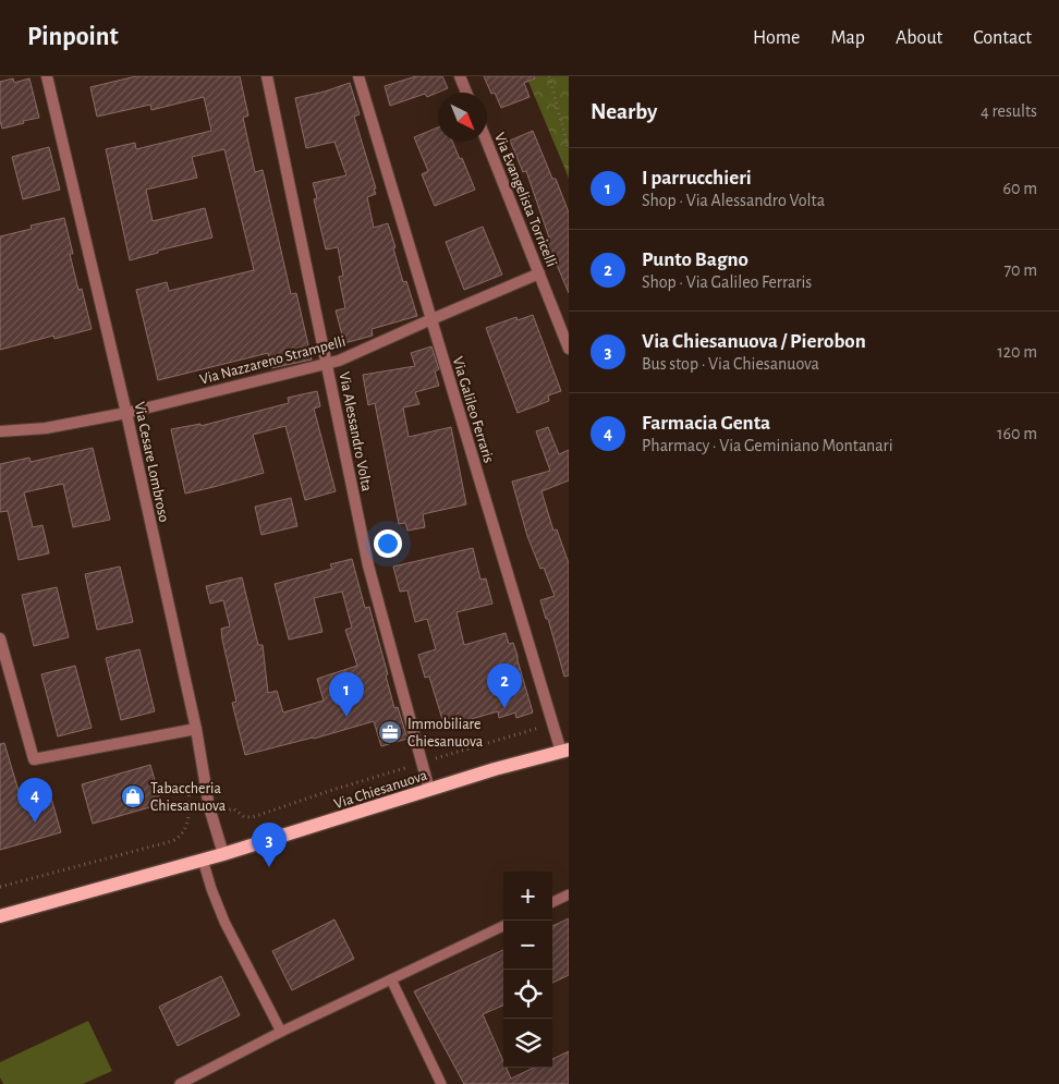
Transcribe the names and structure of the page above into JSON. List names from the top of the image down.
{
  "streets": {
    "main road": ["Via Chiesanuova"],
    "street": [
      "Via Evangelista Torricelli",
      "Via Nazzareno Strampelli",
      "Via Galileo Ferraris",
      "Via Alessandro Volta",
      "Via Cesare Lombroso"
    ]
  },
  "crossings": [
    ["Via Evangelista Torricelli", "Via Nazzareno Strampelli"],
    ["Via Nazzareno Strampelli", "Via Galileo Ferraris"],
    ["Via Nazzareno Strampelli", "Via Alessandro Volta"],
    ["Via Nazzareno Strampelli", "Via Cesare Lombroso"],
    ["Via Galileo Ferraris", "Via Chiesanuova"],
    ["Via Alessandro Volta", "Via Chiesanuova"],
    ["Via Cesare Lombroso", "Via Chiesanuova"]
  ],
  "places": {
    "office": ["Immobiliare Chiesanuova"],
    "shop": ["Tabaccheria Chiesanuova"]
  },
  "north": "bottom right",
  "page": {
    "header": "Pinpoint",
    "nav": [
      "Home",
      "Map",
      "About",
      "Contact"
    ],
    "heading": ["Nearby", "4 results"],
    "list": [
      {
        "mark": "1",
        "name": "I parrucchieri",
        "note": "Shop · Via Alessandro Volta",
        "value": "60 m"
      },
      {
        "mark": "2",
        "name": "Punto Bagno",
        "note": "Shop · Via Galileo Ferraris",
        "value": "70 m"
      },
      {
        "mark": "3",
        "name": "Via Chiesanuova / Pierobon",
        "note": "Bus stop · Via Chiesanuova",
        "value": "120 m"
      },
      {
        "mark": "4",
        "name": "Farmacia Genta",
        "note": "Pharmacy · Via Geminiano Montanari",
        "value": "160 m"
      }
    ],
    "pins": [
      "2",
      "1",
      "4",
      "3"
    ],
    "map_buttons": ["+", "−"]
  }
}
